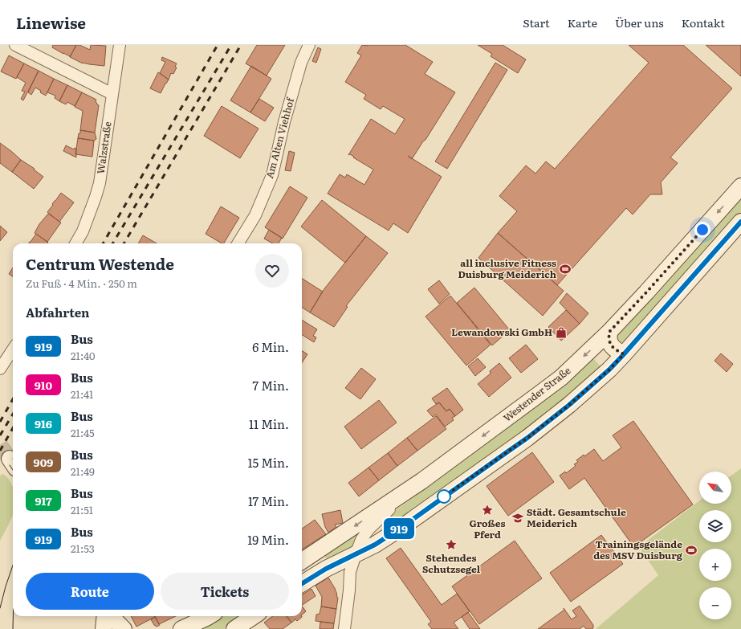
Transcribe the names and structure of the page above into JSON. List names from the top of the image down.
{
  "streets": {
    "main road": ["Westender Straße"],
    "street": ["Am Alten Viehhof", "Walzstraße"]
  },
  "places": {
    "sports": ["all inclusive Fitness Duisburg Meiderich", "Trainingsgelände des MSV Duisburg"],
    "shop": ["Lewandowski GmbH"],
    "place": ["Großes Pferd", "Stehendes Schutzsegel"],
    "school or university": ["Städt. Gesamtschule Meiderich"]
  },
  "lines": ["bus line 919"],
  "north": "top left",
  "page": {
    "header": "Linewise",
    "nav": [
      "Start",
      "Karte",
      "Über uns",
      "Kontakt"
    ],
    "on_map": "919",
    "heading": [
      ["Centrum Westende", "Zu Fuß · 4 Min. · 250 m"],
      "Abfahrten"
    ],
    "list": [
      {
        "mark": "919",
        "name": "Bus",
        "note": "21:40",
        "value": "6 Min."
      },
      {
        "mark": "910",
        "name": "Bus",
        "note": "21:41",
        "value": "7 Min."
      },
      {
        "mark": "916",
        "name": "Bus",
        "note": "21:45",
        "value": "11 Min."
      },
      {
        "mark": "909",
        "name": "Bus",
        "note": "21:49",
        "value": "15 Min."
      },
      {
        "mark": "917",
        "name": "Bus",
        "note": "21:51",
        "value": "17 Min."
      },
      {
        "mark": "919",
        "name": "Bus",
        "note": "21:53",
        "value": "19 Min."
      }
    ],
    "map_buttons": ["+", "−"],
    "buttons": ["Route", "Tickets"]
  }
}
